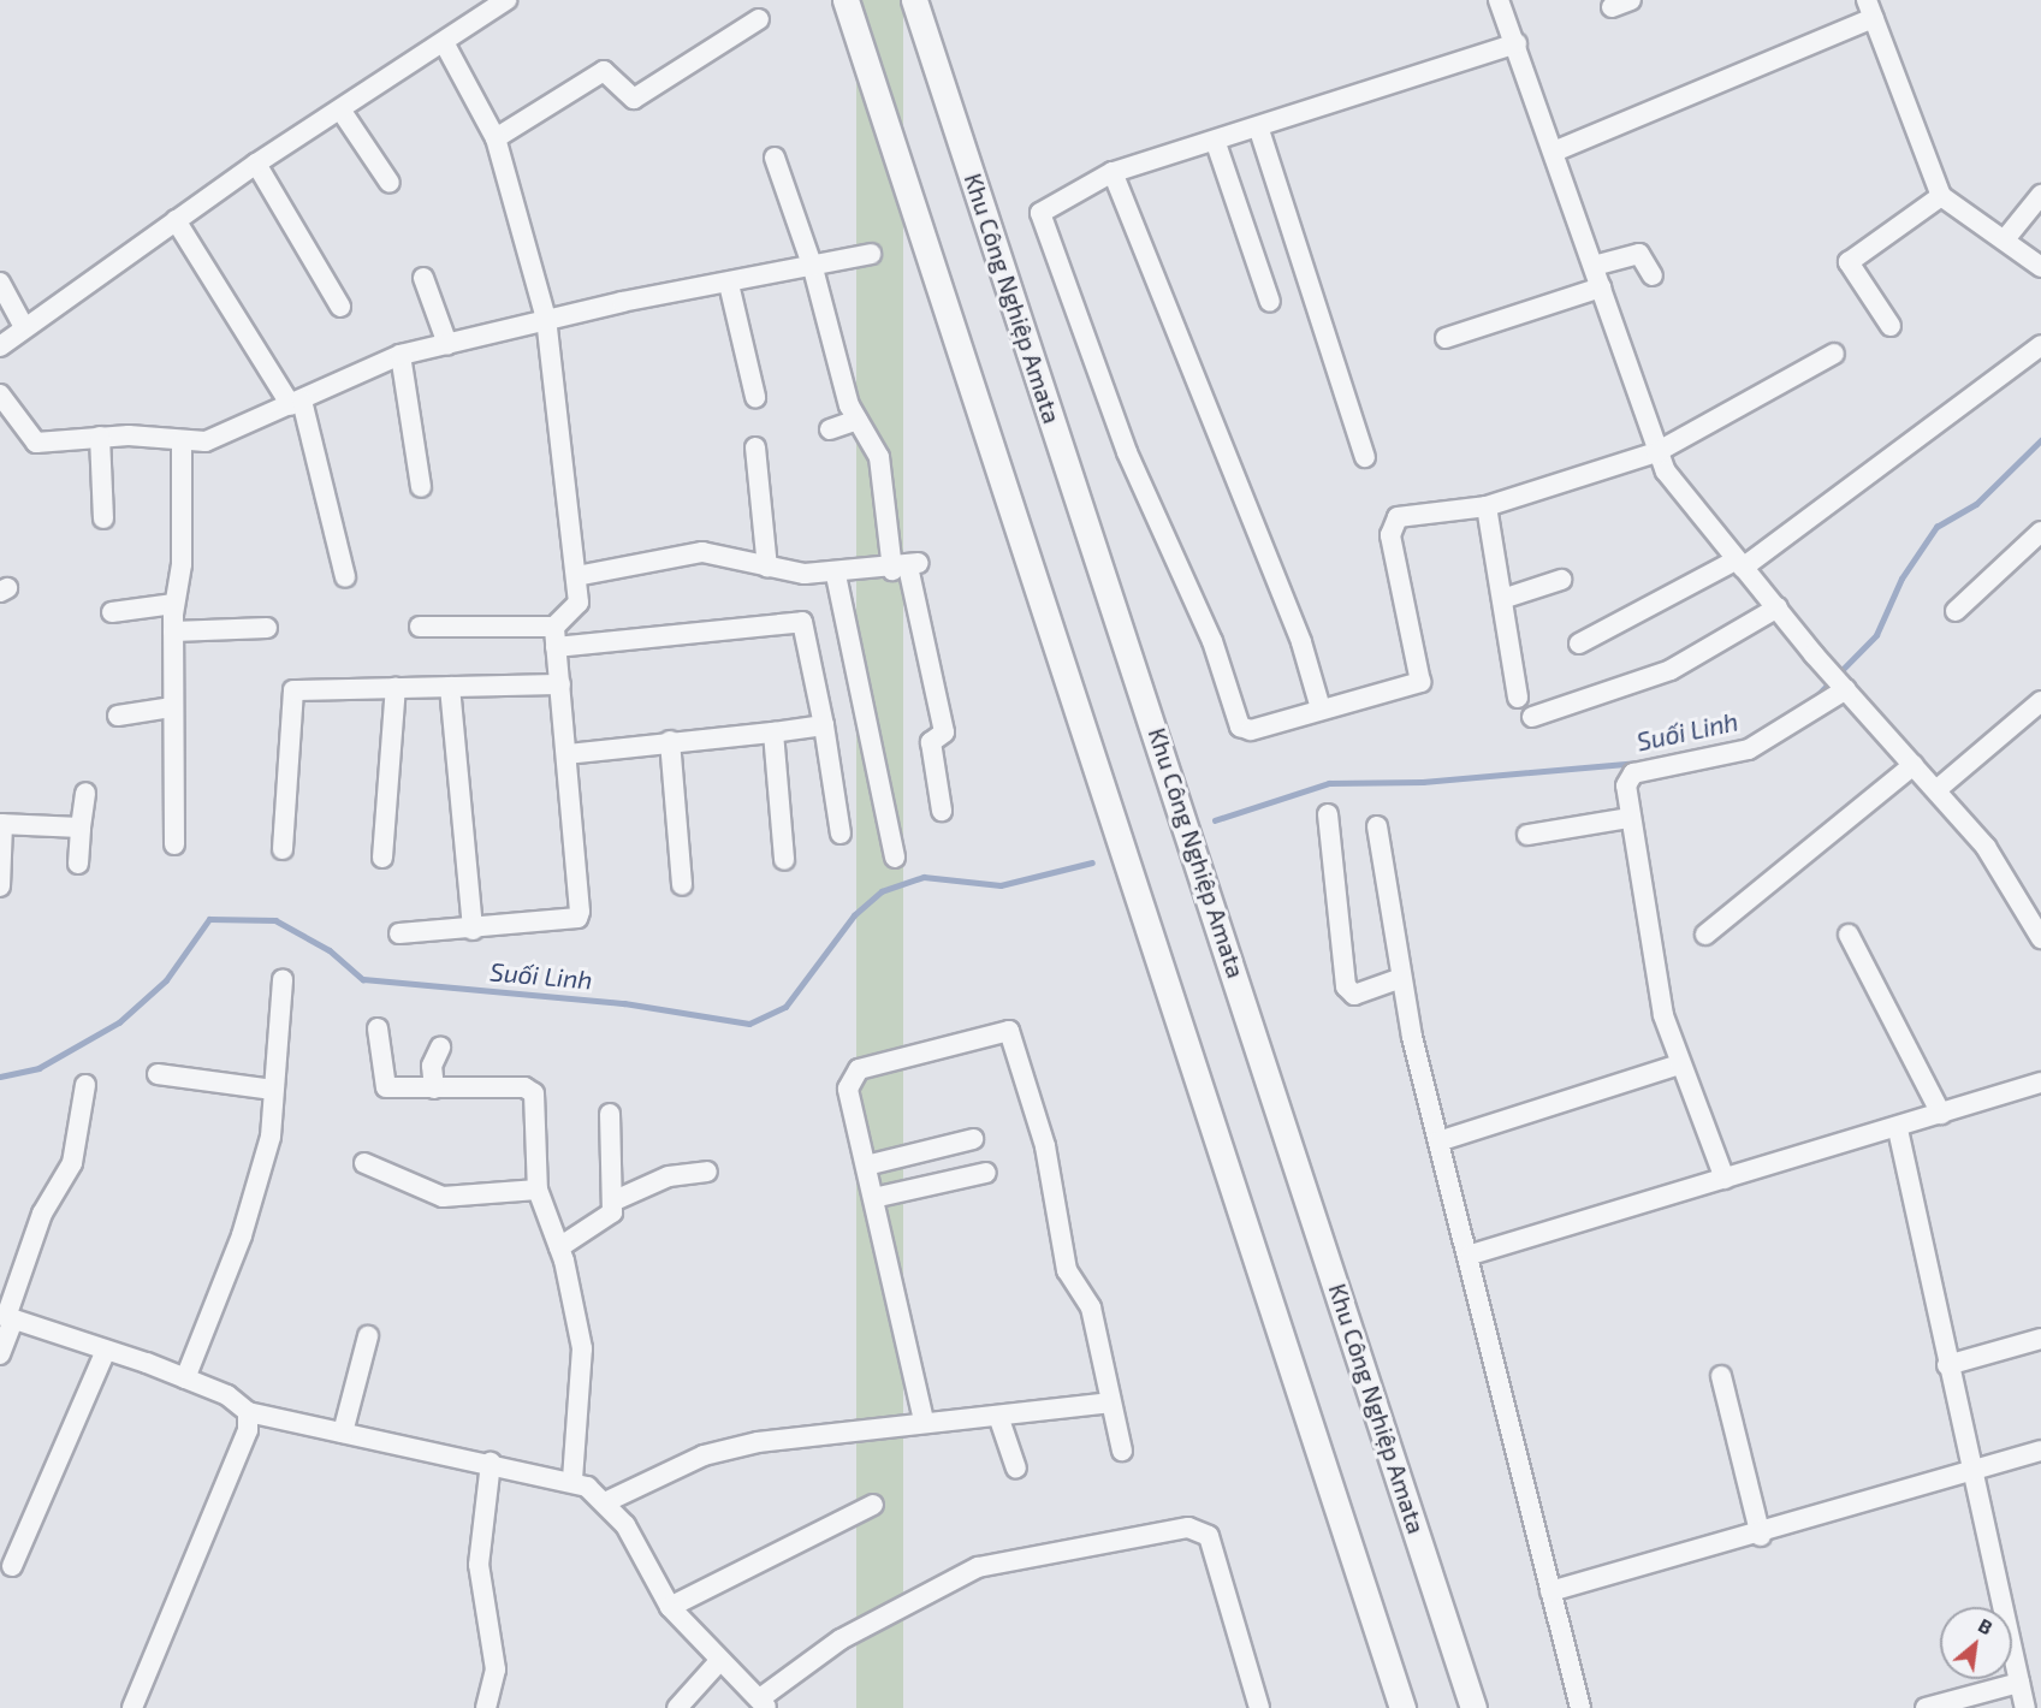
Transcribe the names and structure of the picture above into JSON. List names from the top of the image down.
{
  "streets": {
    "street": ["Khu Công Nghiệp Amata"]
  },
  "water": ["Suối Linh"],
  "north": "top right"
}
